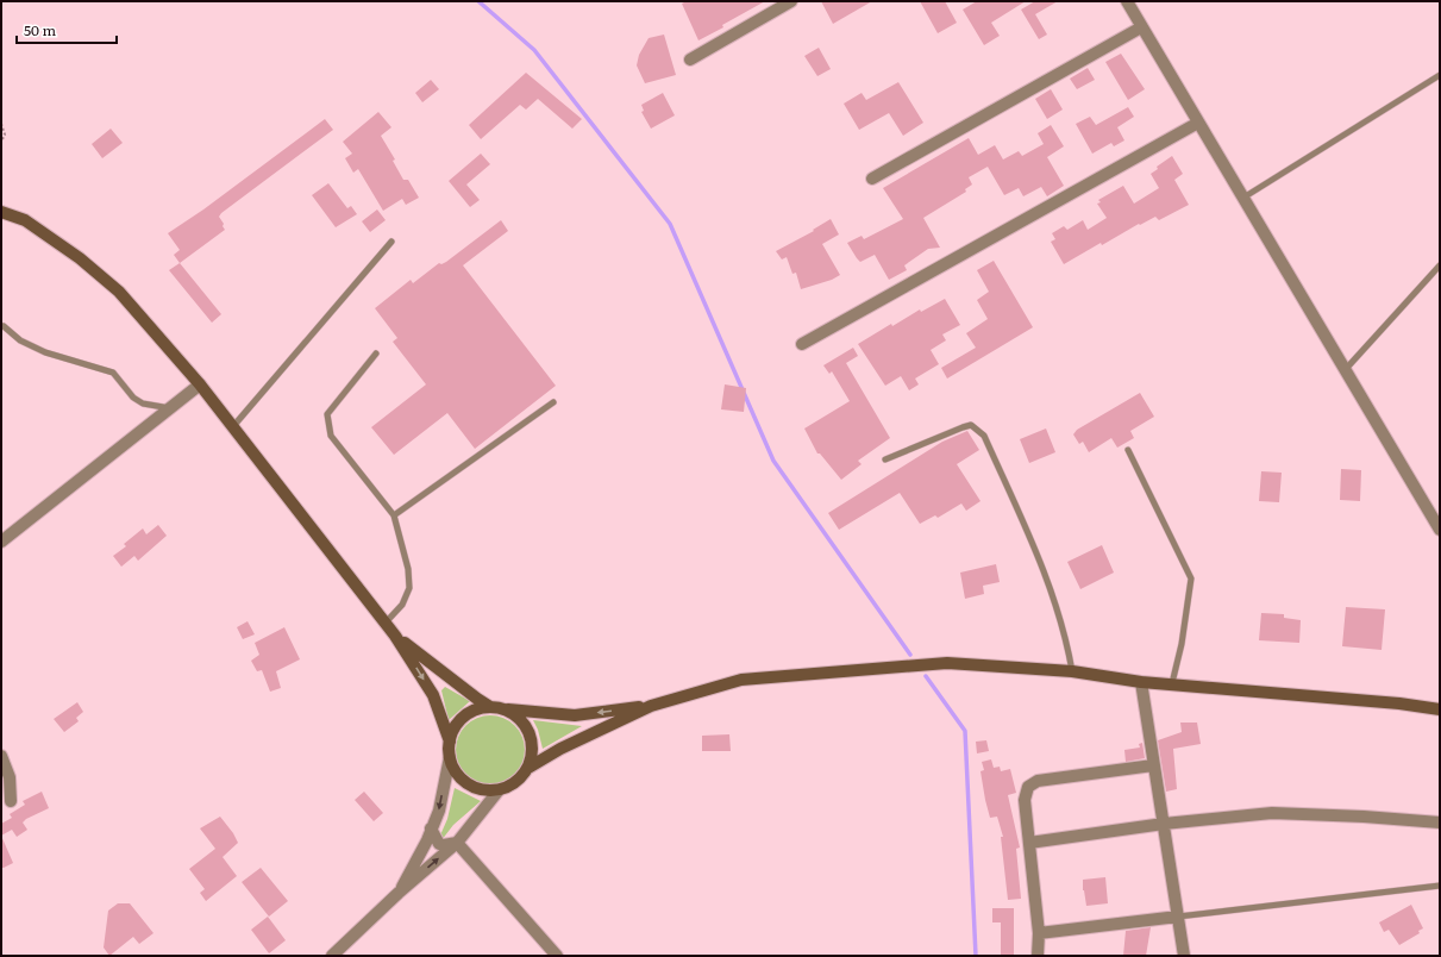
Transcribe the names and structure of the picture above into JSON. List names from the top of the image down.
{
  "scale_bar": "50 m"
}
